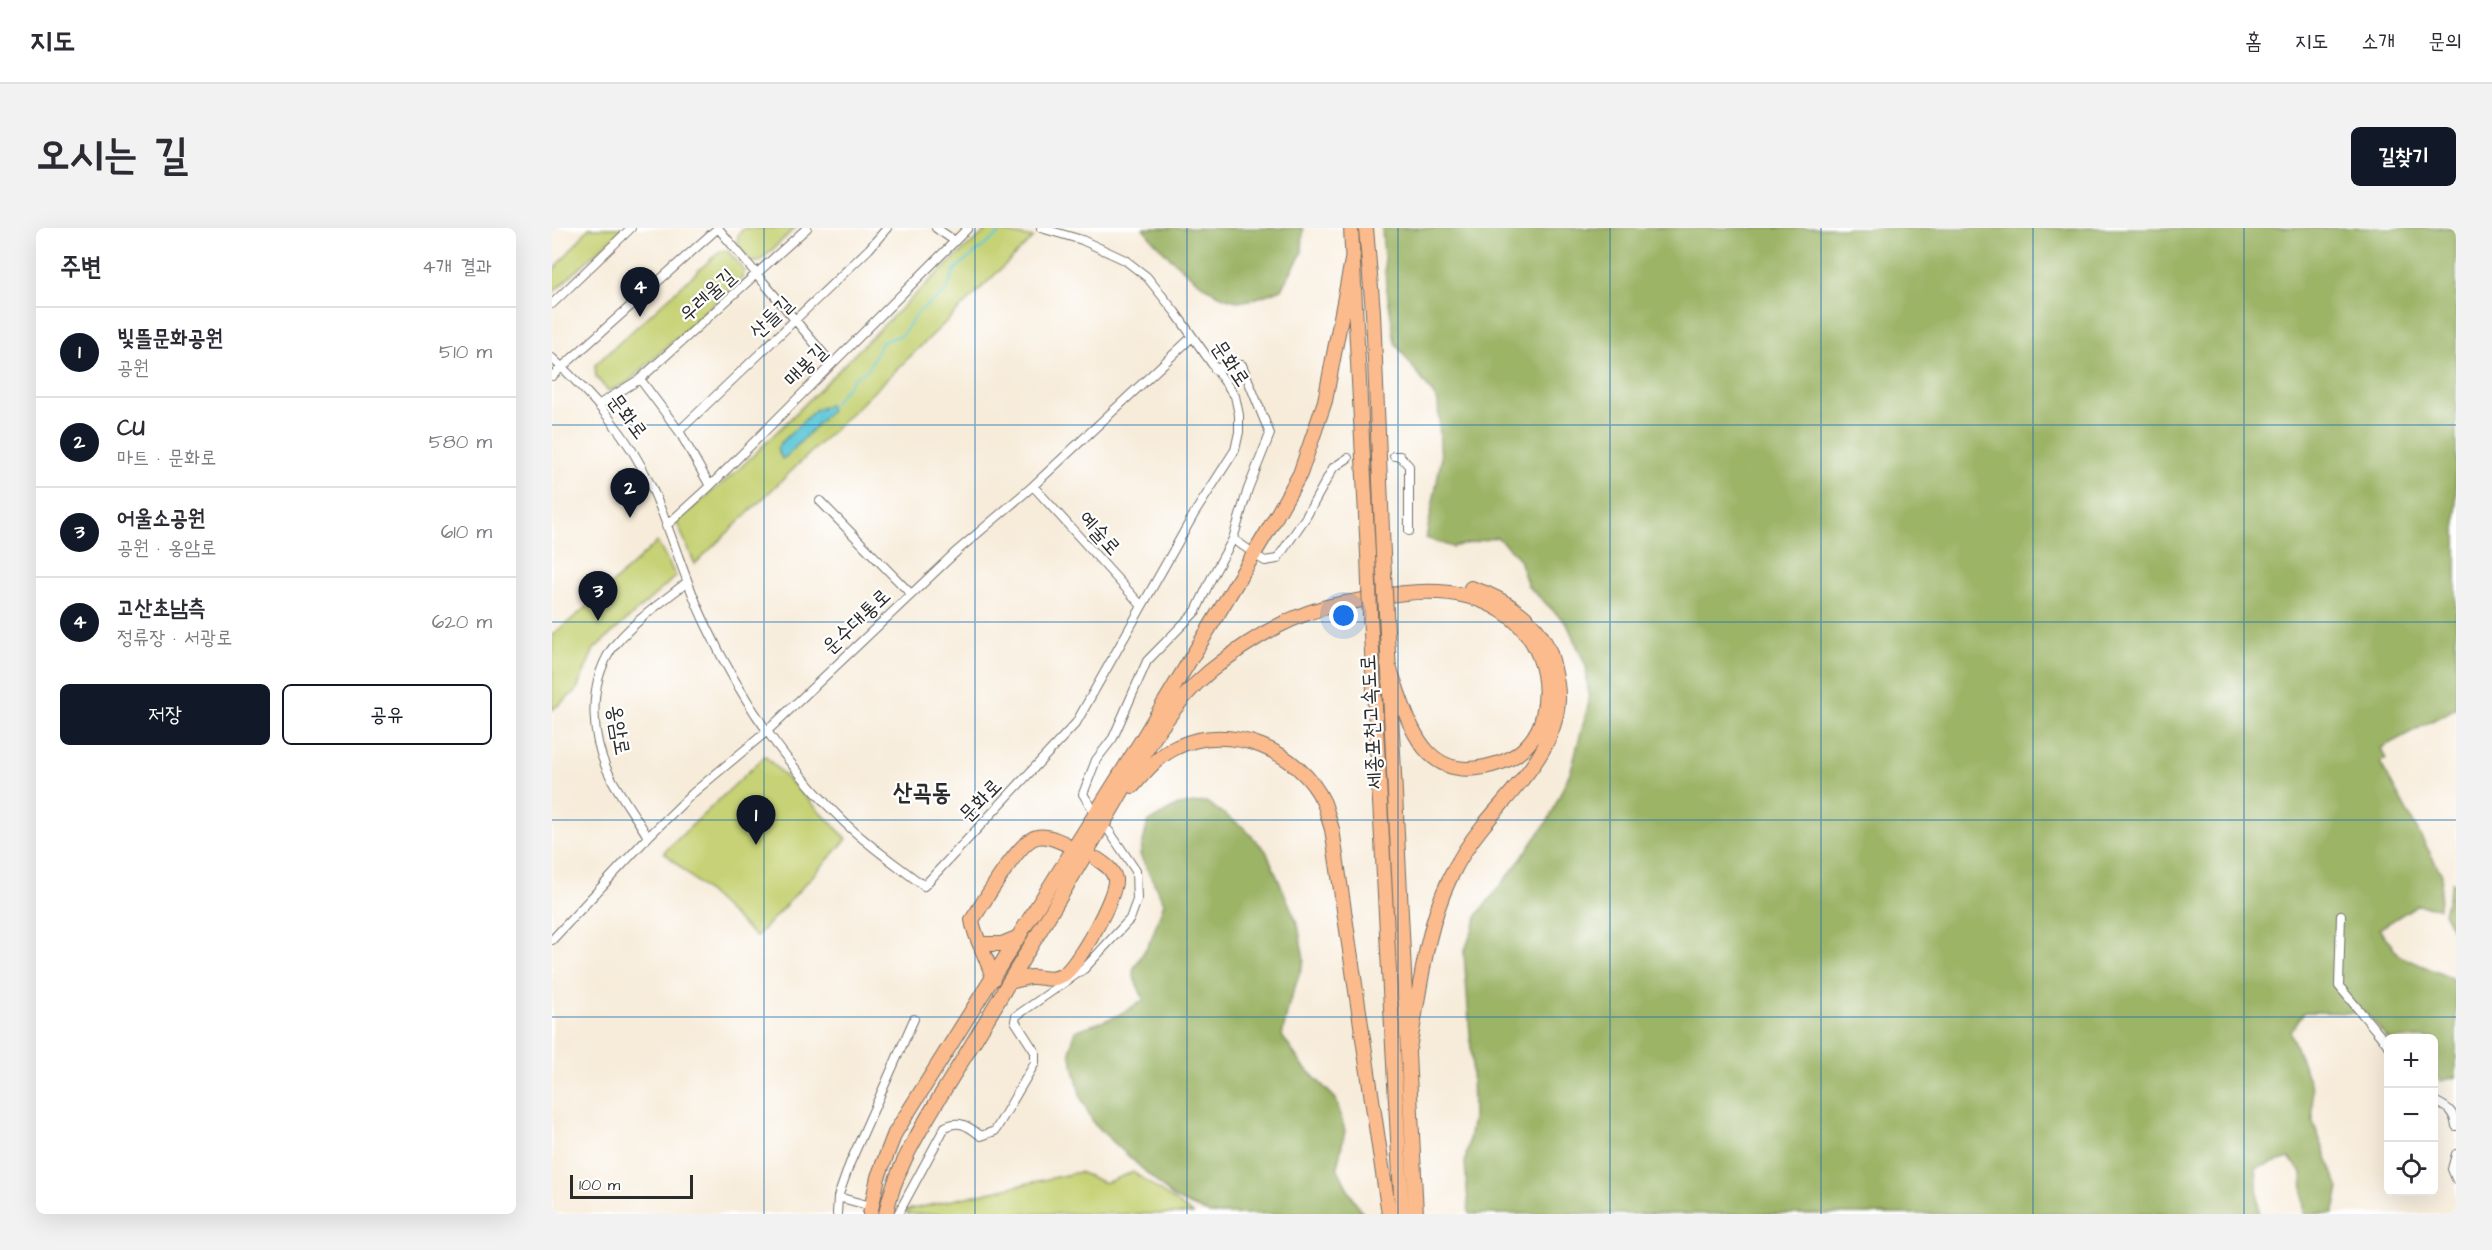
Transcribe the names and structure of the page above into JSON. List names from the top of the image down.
{
  "streets": {
    "highway": ["세종포천고속도로"],
    "street": [
      "우레울길",
      "산들길",
      "문화로",
      "매봉길",
      "예술로",
      "운수대통로",
      "옹암로"
    ]
  },
  "crossings": [
    ["우레울길", "문화로"],
    ["문화로", "매봉길"],
    ["문화로", "예술로"],
    ["문화로", "운수대통로"],
    ["문화로", "옹암로"],
    ["예술로", "운수대통로"],
    ["운수대통로", "옹암로"]
  ],
  "districts": ["산곡동"],
  "scale_bar": "100 m",
  "page": {
    "header": "지도",
    "nav": [
      "홈",
      "지도",
      "소개",
      "문의"
    ],
    "title": "오시는 길",
    "buttons": [
      "길찾기",
      ["저장", "공유"]
    ],
    "heading": ["주변", "4개 결과"],
    "pins": [
      "4",
      "2",
      "3",
      "1"
    ],
    "list": [
      {
        "mark": "1",
        "name": "빛뜰문화공원",
        "note": "공원",
        "value": "510 m"
      },
      {
        "mark": "2",
        "name": "CU",
        "note": "마트 · 문화로",
        "value": "580 m"
      },
      {
        "mark": "3",
        "name": "어울소공원",
        "note": "공원 · 옹암로",
        "value": "610 m"
      },
      {
        "mark": "4",
        "name": "고산초남측",
        "note": "정류장 · 서광로",
        "value": "620 m"
      }
    ],
    "map_buttons": ["+", "−"],
    "scale": "100 m"
  }
}
